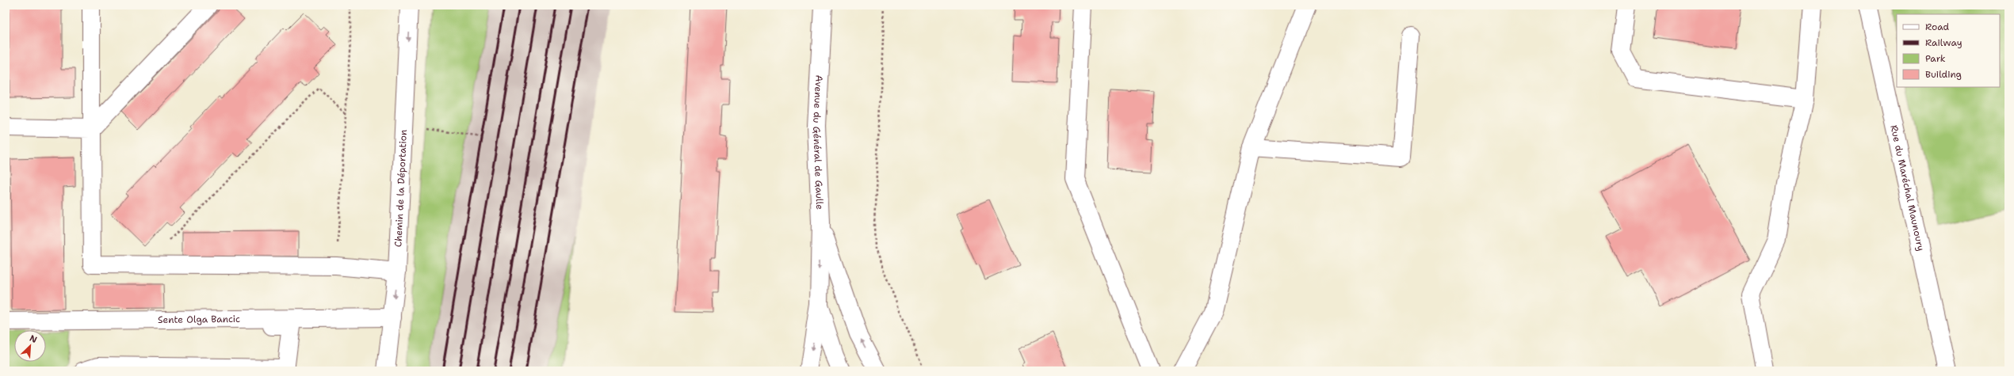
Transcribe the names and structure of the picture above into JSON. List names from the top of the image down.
{
  "streets": {
    "street": [
      "Avenue du Général de Gaulle",
      "Chemin de la Déportation",
      "Rue du Maréchal Maunoury",
      "Sente Olga Bancic"
    ]
  },
  "crossings": [
    ["Chemin de la Déportation", "Sente Olga Bancic"]
  ],
  "one_way": ["Chemin de la Déportation"],
  "legend": [
    "Road",
    "Railway",
    "Park",
    "Building"
  ],
  "north": "top right"
}
